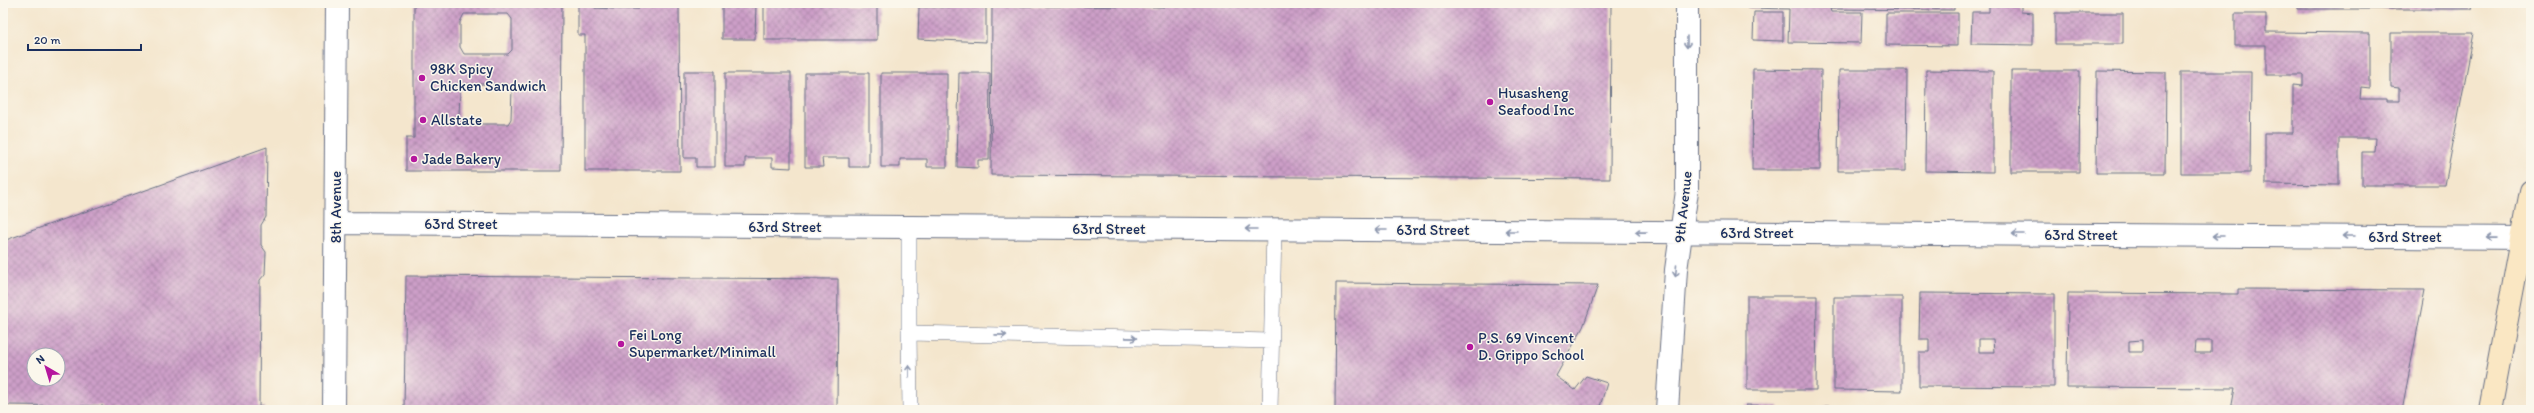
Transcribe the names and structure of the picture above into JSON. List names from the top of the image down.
{
  "streets": {
    "street": ["8th Avenue", "9th Avenue", "63rd Street"]
  },
  "crossings": [
    ["8th Avenue", "63rd Street"],
    ["9th Avenue", "63rd Street"]
  ],
  "one_way": ["9th Avenue", "63rd Street"],
  "places": [
    "98K Spicy Chicken Sandwich",
    "Husasheng Seafood Inc",
    "Allstate",
    "Jade Bakery",
    "Fei Long Supermarket/Minimall",
    "P.S. 69 Vincent D. Grippo School"
  ],
  "scale_bar": "20 m",
  "north": "top left"
}
